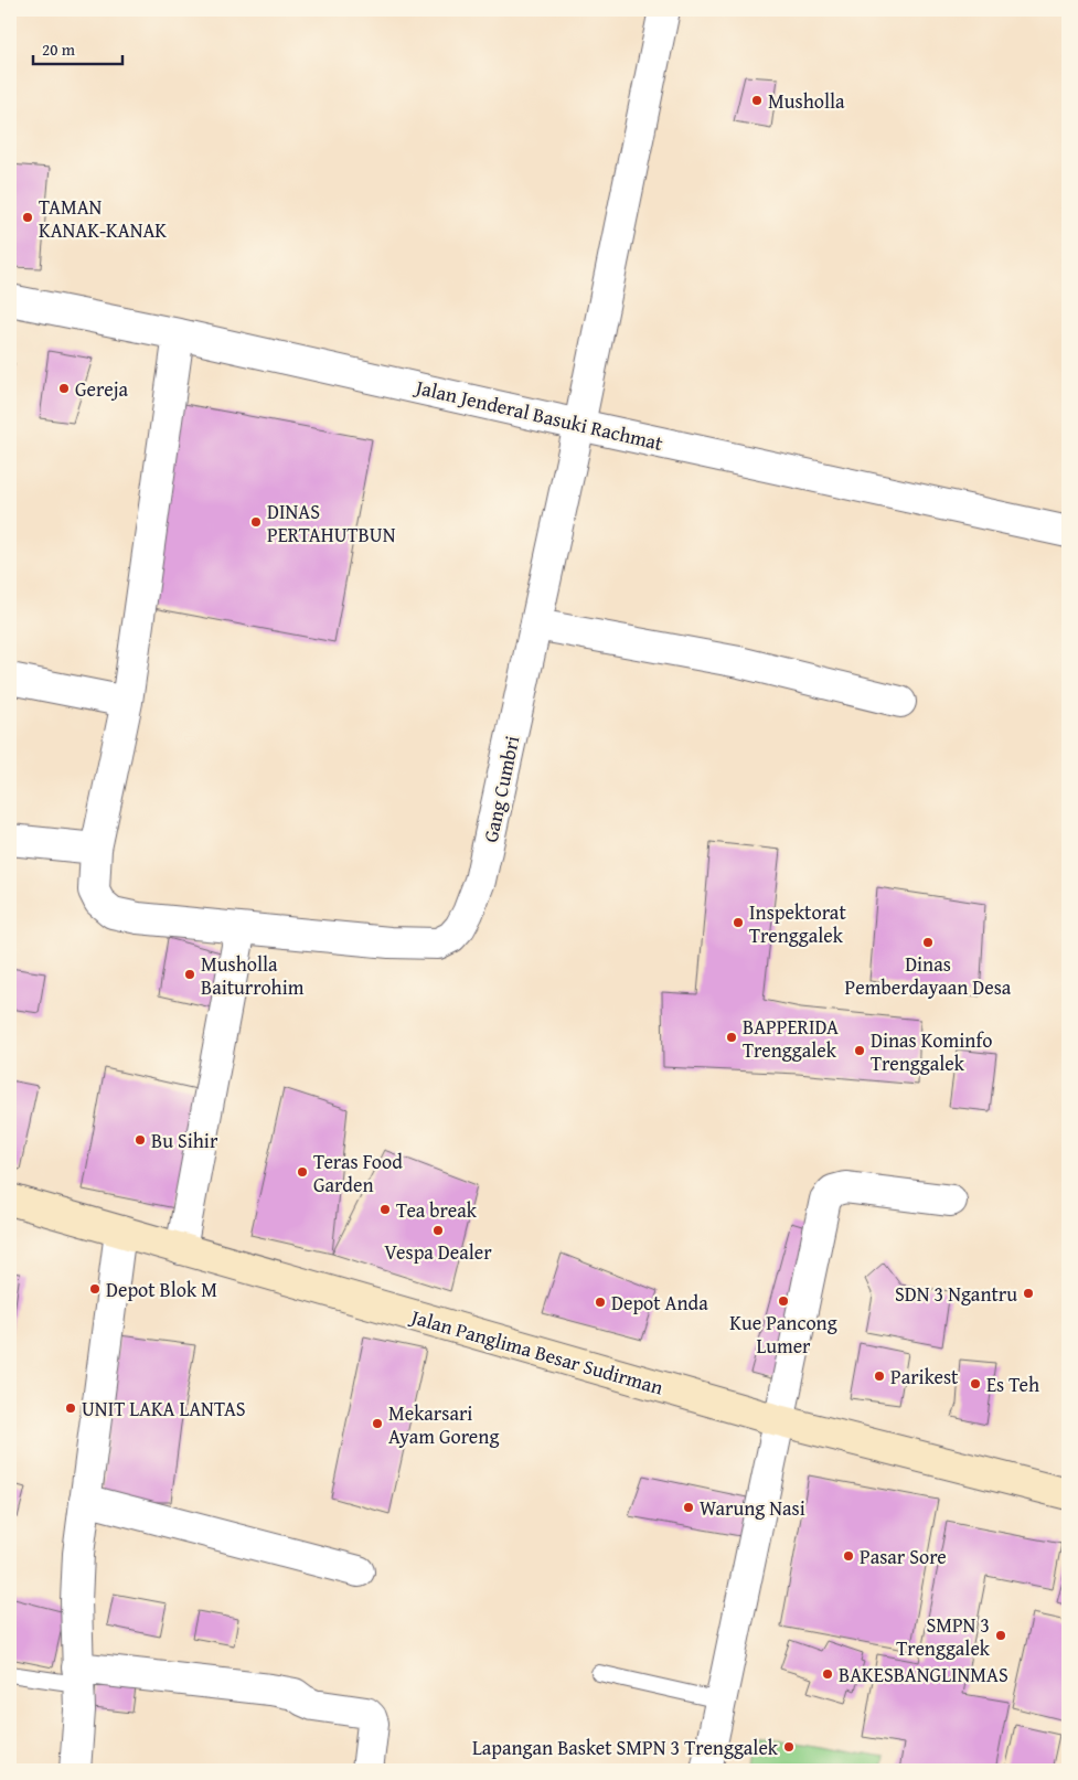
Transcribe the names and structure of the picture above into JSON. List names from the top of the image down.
{
  "streets": {
    "main road": ["Jalan Panglima Besar Sudirman"],
    "street": ["Jalan Jenderal Basuki Rachmat", "Gang Cumbri"]
  },
  "crossings": [
    ["Jalan Jenderal Basuki Rachmat", "Gang Cumbri"]
  ],
  "places": [
    "Musholla",
    "TAMAN KANAK-KANAK",
    "Gereja",
    "DINAS PERTAHUTBUN",
    "Inspektorat Trenggalek",
    "Dinas Pemberdayaan Desa",
    "Musholla Baiturrohim",
    "BAPPERIDA Trenggalek",
    "Dinas Kominfo Trenggalek",
    "Bu Sihir",
    "Teras Food Garden",
    "Tea break",
    "Vespa Dealer",
    "Depot Blok M",
    "SDN 3 Ngantru",
    "Kue Pancong Lumer",
    "Depot Anda",
    "Parikest",
    "Es Teh",
    "UNIT LAKA LANTAS",
    "Mekarsari Ayam Goreng",
    "Warung Nasi",
    "Pasar Sore",
    "SMPN 3 Trenggalek",
    "BAKESBANGLINMAS",
    "Lapangan Basket SMPN 3 Trenggalek"
  ],
  "scale_bar": "20 m"
}
